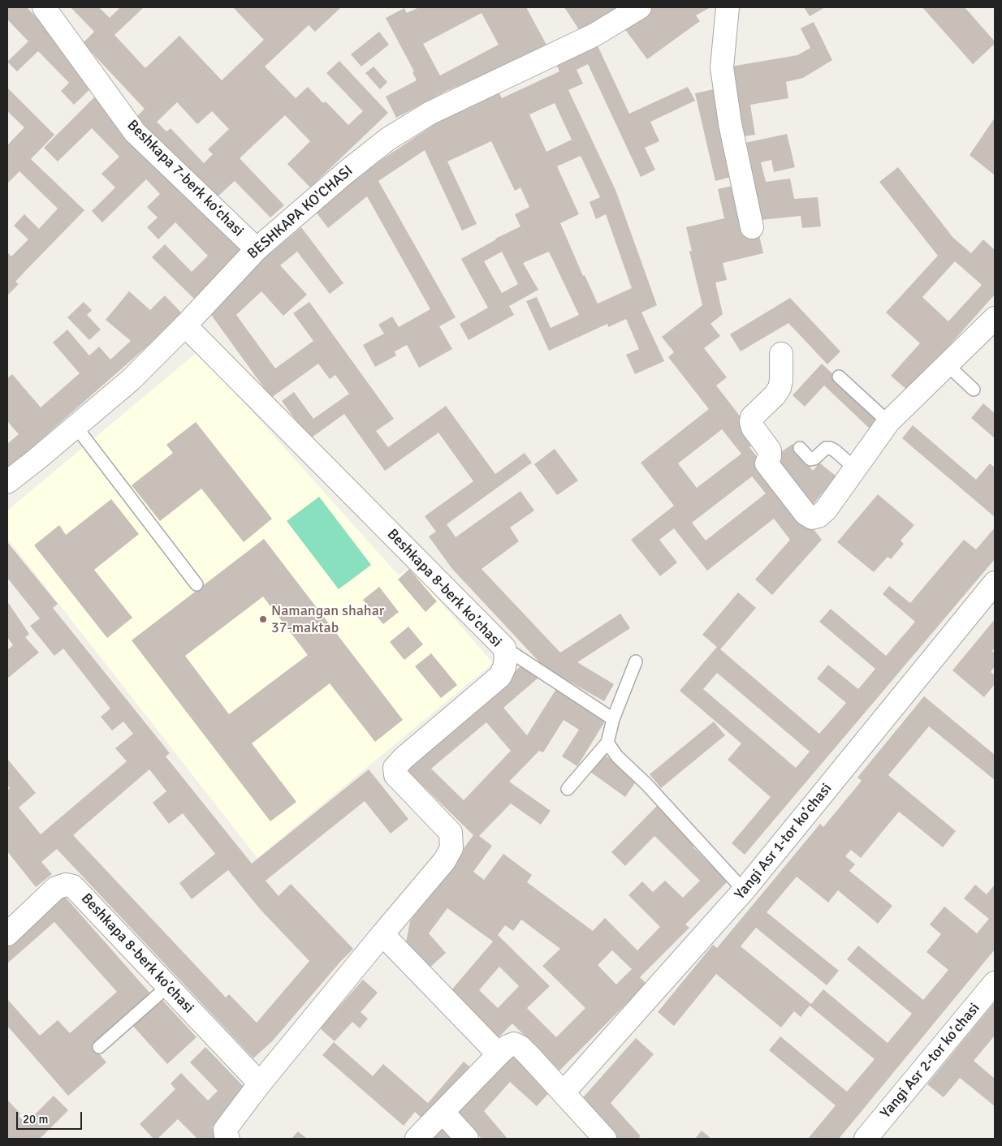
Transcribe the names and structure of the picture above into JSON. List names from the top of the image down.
{
  "streets": {
    "street": [
      "Beshkapa 7-berk koʻchasi",
      "BESHKAPA KO'CHASI",
      "Beshkapa 8-berk koʼchasi",
      "Yangi Asr 1-tor koʼchasi",
      "Yangi Asr 2-tor koʼchasi"
    ]
  },
  "crossings": [
    ["Beshkapa 7-berk koʻchasi", "BESHKAPA KO'CHASI"],
    ["BESHKAPA KO'CHASI", "Beshkapa 8-berk koʼchasi"]
  ],
  "places": ["Namangan shahar 37-maktab"],
  "scale_bar": "20 m"
}
